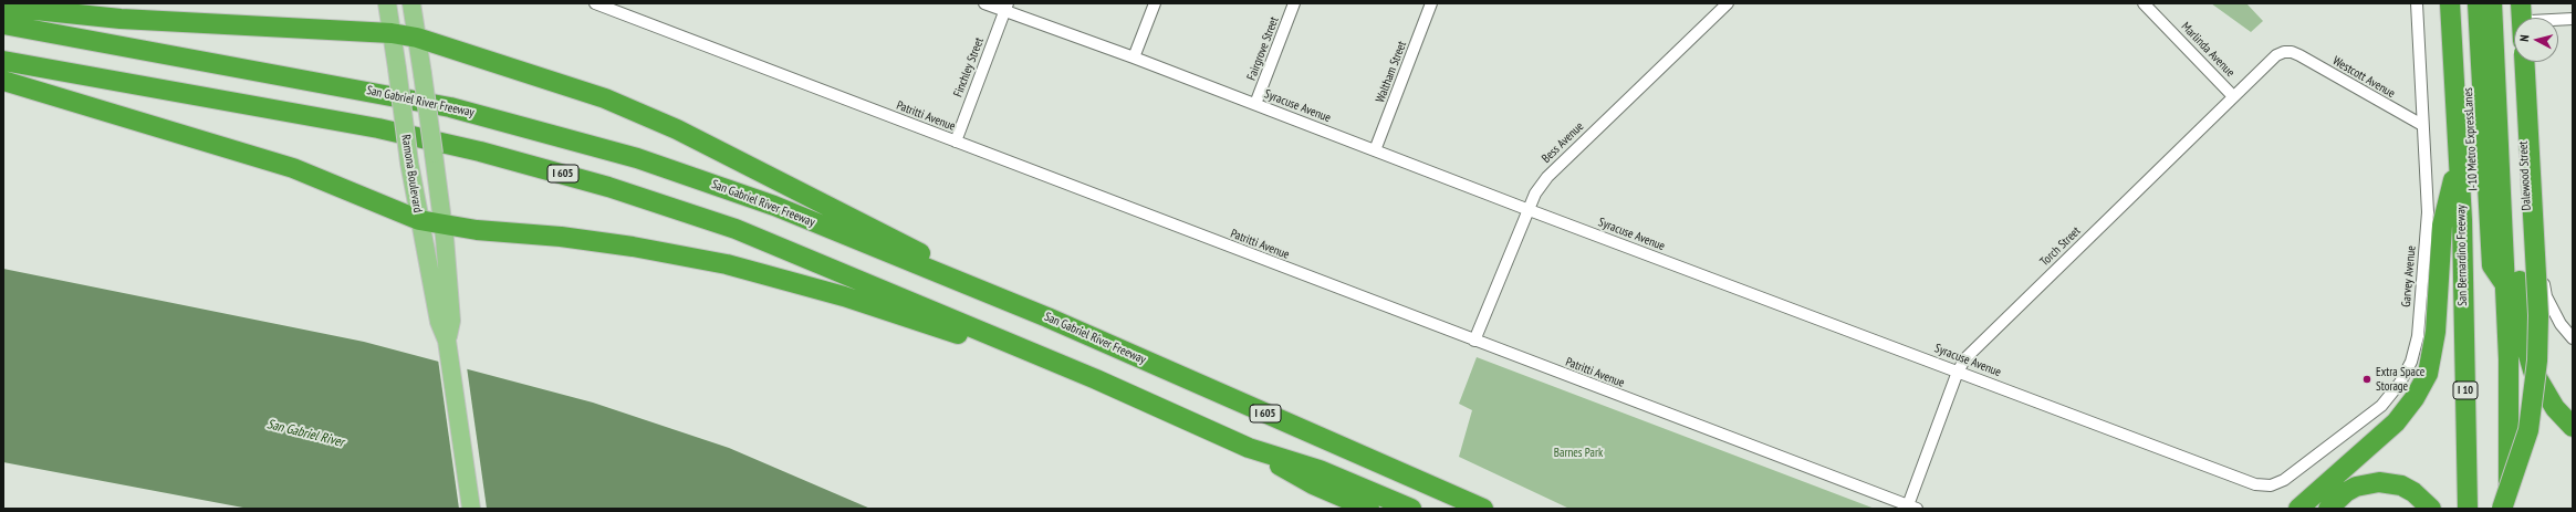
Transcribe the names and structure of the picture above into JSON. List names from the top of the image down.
{
  "streets": {
    "highway": [
      "San Gabriel River Freeway",
      "I-10 Metro ExpressLanes",
      "I 605",
      "San Bernardino Freeway",
      "I 10"
    ],
    "main road": ["Ramona Boulevard"],
    "street": [
      "Fairgrove Street",
      "Marlinda Avenue",
      "Finchley Street",
      "Waltham Street",
      "Westcott Avenue",
      "Syracuse Avenue",
      "Patritti Avenue",
      "Bess Avenue",
      "Dalewood Street",
      "Torch Street",
      "Garvey Avenue"
    ]
  },
  "crossings": [
    ["Fairgrove Street", "Syracuse Avenue"],
    ["Marlinda Avenue", "Torch Street"],
    ["Finchley Street", "Syracuse Avenue"],
    ["Finchley Street", "Patritti Avenue"],
    ["Waltham Street", "Syracuse Avenue"],
    ["Westcott Avenue", "Torch Street"],
    ["Westcott Avenue", "Garvey Avenue"],
    ["Syracuse Avenue", "Bess Avenue"],
    ["Syracuse Avenue", "Torch Street"],
    ["Syracuse Avenue", "Garvey Avenue"],
    ["Patritti Avenue", "Bess Avenue"],
    ["Patritti Avenue", "Torch Street"],
    ["I-10 Metro ExpressLanes", "San Bernardino Freeway"]
  ],
  "water": ["San Gabriel River"],
  "parks": ["Barnes Park"],
  "places": ["Extra Space Storage"],
  "north": "left"
}
